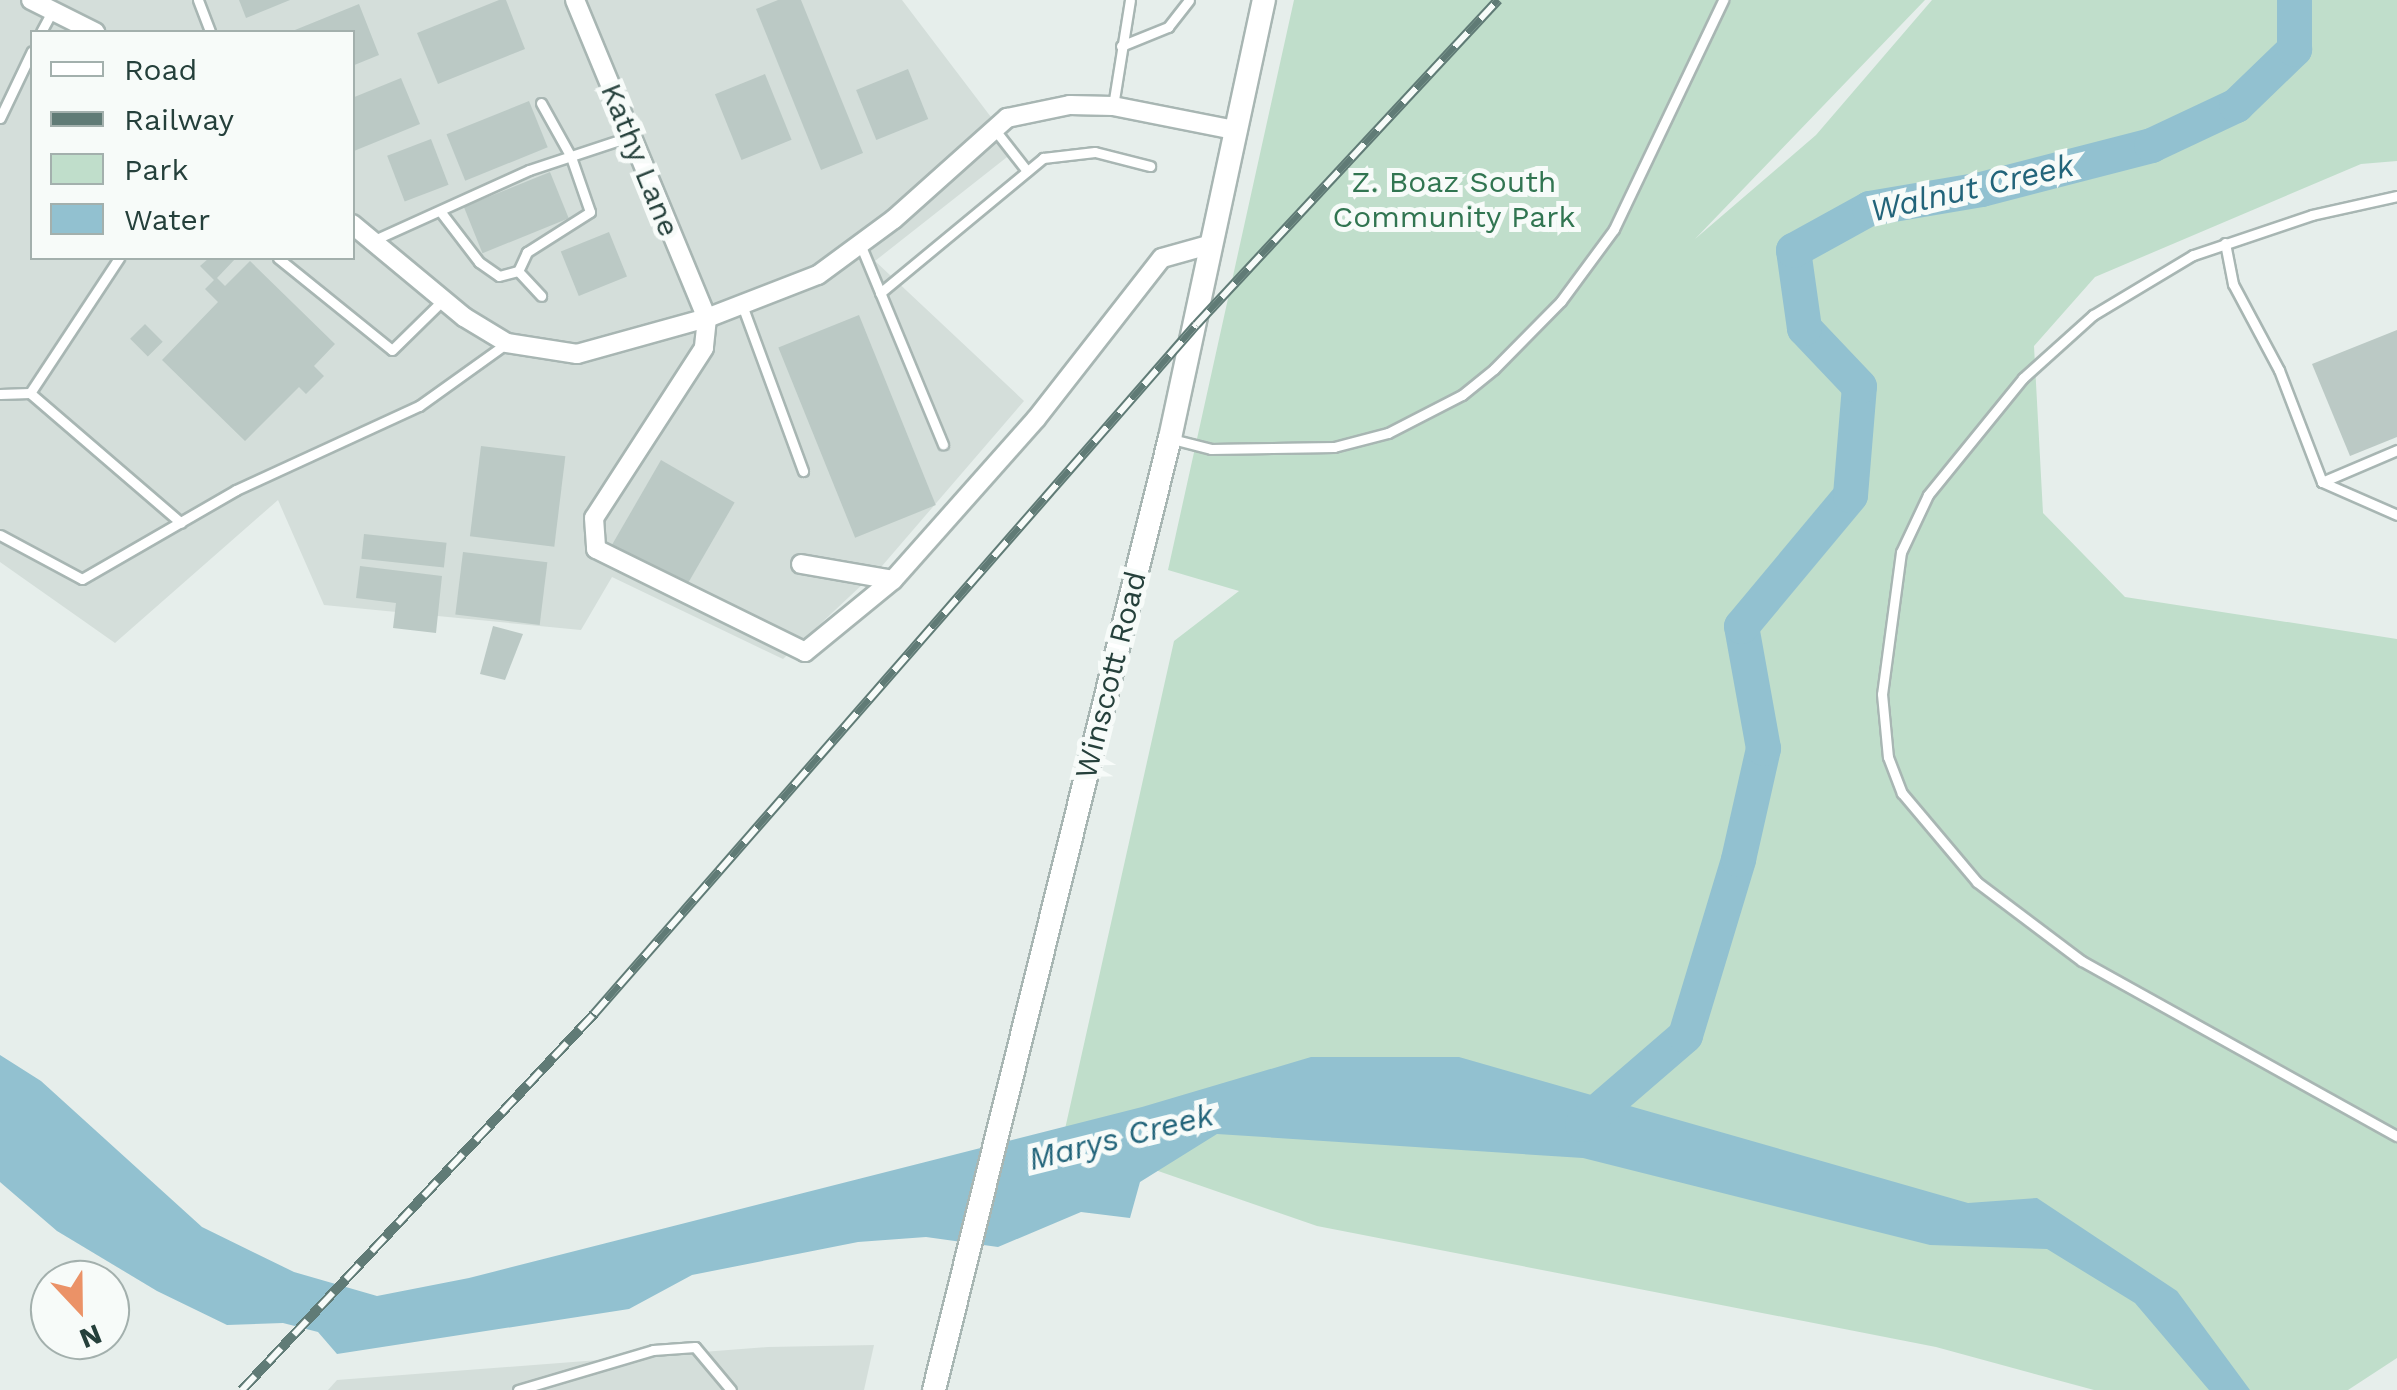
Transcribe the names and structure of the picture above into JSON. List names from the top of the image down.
{
  "streets": {
    "main road": ["Winscott Road"],
    "street": ["Kathy Lane"]
  },
  "water": ["Walnut Creek", "Marys Creek"],
  "parks": ["Z. Boaz South Community Park"],
  "legend": [
    "Road",
    "Railway",
    "Park",
    "Water"
  ],
  "north": "bottom"
}
